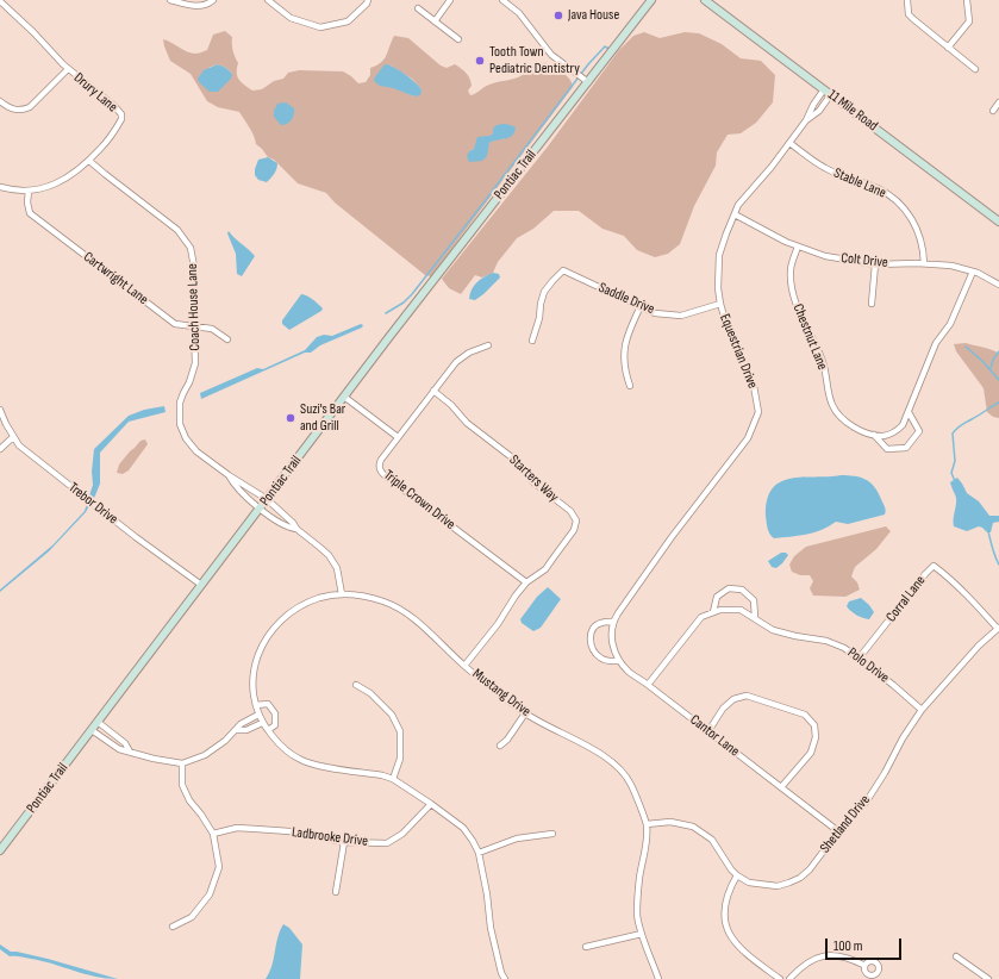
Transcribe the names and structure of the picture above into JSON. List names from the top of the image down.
{
  "streets": {
    "main road": ["11 Mile Road", "Pontiac Trail"],
    "street": [
      "Drury Lane",
      "Stable Lane",
      "Colt Drive",
      "Cartwright Lane",
      "Saddle Drive",
      "Coach House Lane",
      "Chestnut Lane",
      "Equestrian Drive",
      "Starters Way",
      "Triple Crown Drive",
      "Trebor Drive",
      "Corral Lane",
      "Polo Drive",
      "Mustang Drive",
      "Cantor Lane",
      "Shetland Drive",
      "Ladbrooke Drive"
    ]
  },
  "crossings": [
    ["Drury Lane", "Coach House Lane"],
    ["11 Mile Road", "Equestrian Drive"],
    ["Pontiac Trail", "Coach House Lane"],
    ["Pontiac Trail", "Trebor Drive"],
    ["Stable Lane", "Colt Drive"],
    ["Stable Lane", "Equestrian Drive"],
    ["Colt Drive", "Chestnut Lane"],
    ["Colt Drive", "Equestrian Drive"],
    ["Cartwright Lane", "Coach House Lane"],
    ["Saddle Drive", "Equestrian Drive"],
    ["Equestrian Drive", "Cantor Lane"],
    ["Starters Way", "Triple Crown Drive"],
    ["Starters Way", "Mustang Drive"],
    ["Corral Lane", "Polo Drive"],
    ["Corral Lane", "Shetland Drive"],
    ["Polo Drive", "Cantor Lane"],
    ["Polo Drive", "Shetland Drive"],
    ["Mustang Drive", "Ladbrooke Drive"],
    ["Cantor Lane", "Shetland Drive"]
  ],
  "places": ["Java House", "Tooth Town Pediatric Dentistry", "Suzi's Bar and Grill"],
  "scale_bar": "100 m"
}
